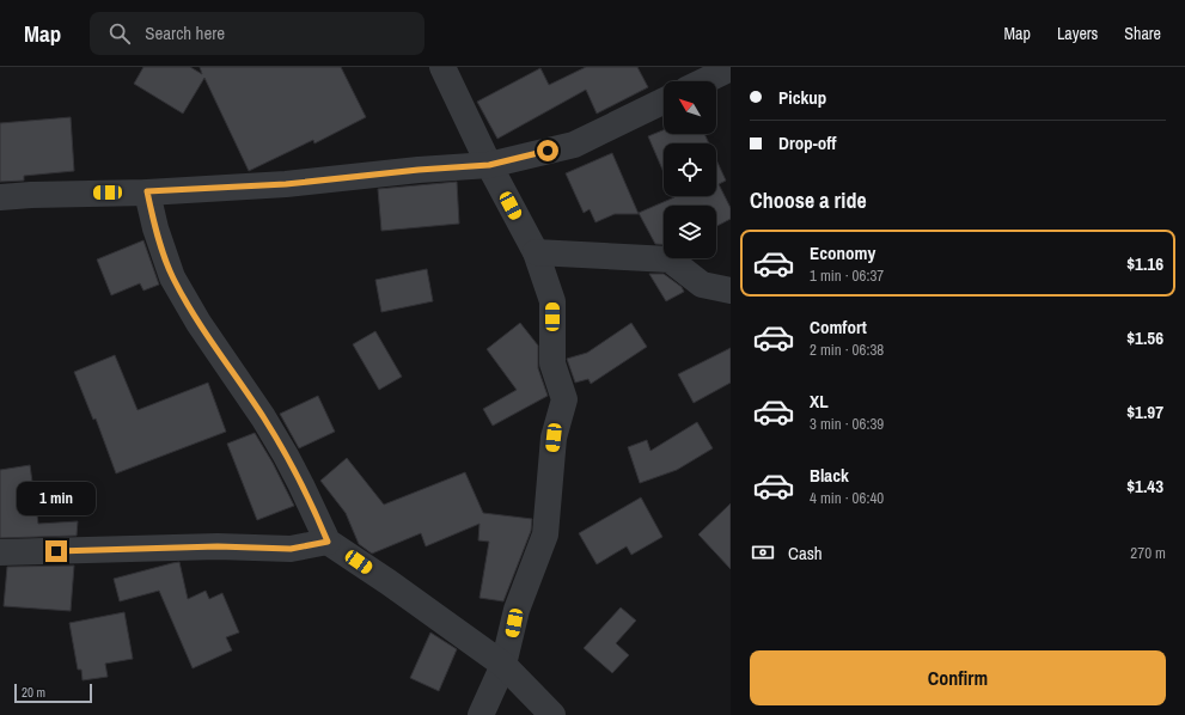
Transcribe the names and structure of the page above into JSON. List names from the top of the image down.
{
  "scale_bar": "20 m",
  "north": "top left",
  "page": {
    "header": "Map",
    "search": "Search here",
    "nav": ["Map", "Layers", "Share"],
    "banner": ["Pickup", "Drop-off"],
    "heading": "Choose a ride",
    "list": [
      {
        "name": "Economy",
        "note": "1 min · 06:37",
        "value": "$1.16"
      },
      {
        "name": "Comfort",
        "note": "2 min · 06:38",
        "value": "$1.56"
      },
      {
        "name": "XL",
        "note": "3 min · 06:39",
        "value": "$1.97"
      },
      {
        "name": "Black",
        "note": "4 min · 06:40",
        "value": "$1.43"
      }
    ],
    "bubble": "1 min",
    "pay": ["Cash", "270 m"],
    "buttons": "Confirm",
    "scale": "20 m"
  }
}
